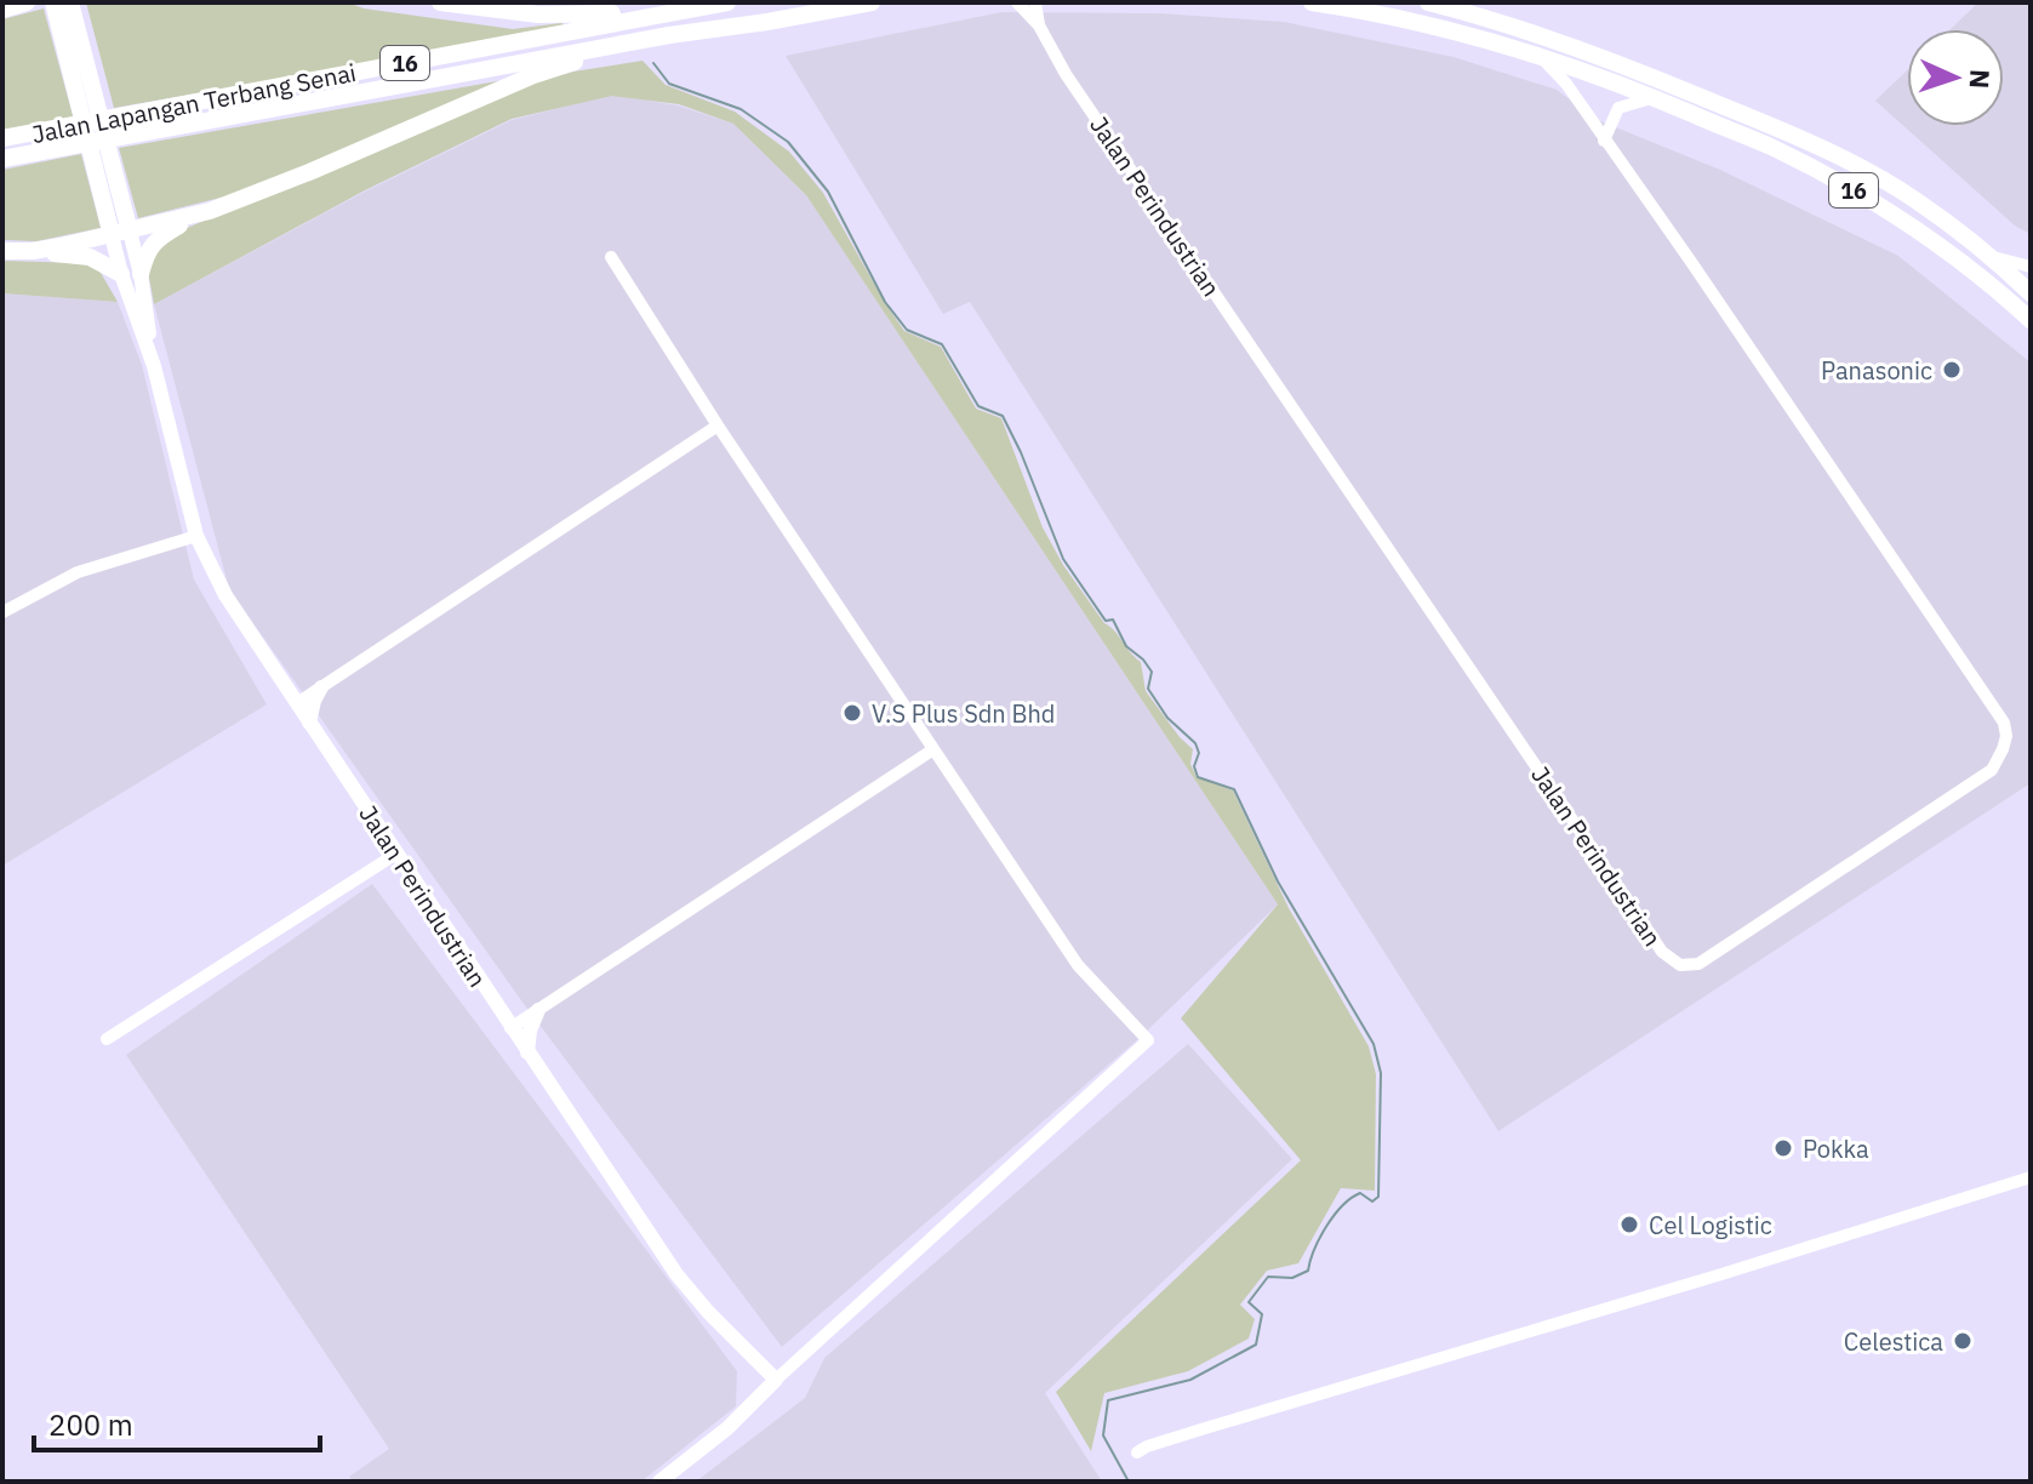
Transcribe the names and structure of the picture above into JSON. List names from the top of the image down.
{
  "streets": {
    "highway": ["16", "Jalan Lapangan Terbang Senai"],
    "main road": ["Jalan Perindustrian"]
  },
  "places": [
    "Panasonic",
    "V.S Plus Sdn Bhd",
    "Pokka",
    "Cel Logistic",
    "Celestica"
  ],
  "scale_bar": "200 m",
  "north": "right"
}
